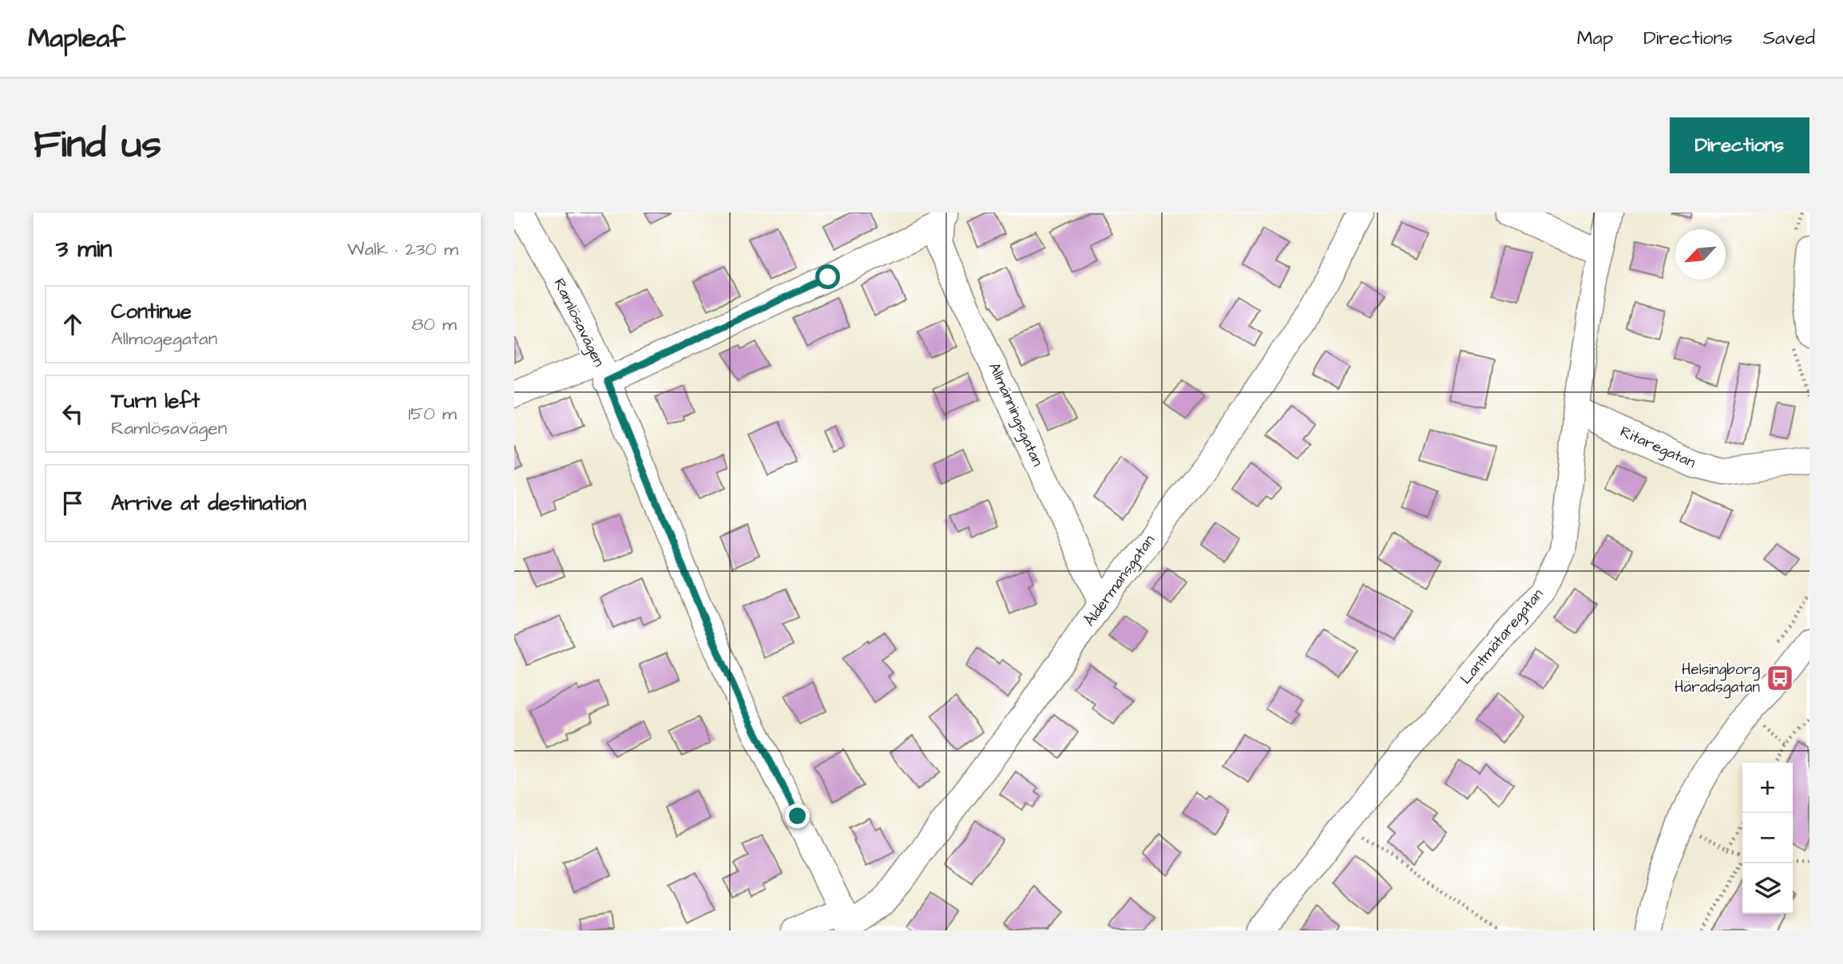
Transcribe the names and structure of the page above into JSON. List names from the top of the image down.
{
  "streets": {
    "street": [
      "Ramlösavägen",
      "Allmänningsgatan",
      "Ritaregatan",
      "Åldermansgatan",
      "Lantmätaregatan"
    ]
  },
  "crossings": [
    ["Ramlösavägen", "Åldermansgatan"],
    ["Allmänningsgatan", "Åldermansgatan"],
    ["Ritaregatan", "Lantmätaregatan"]
  ],
  "places": {
    "bus stop": ["Helsingborg Häradsgatan"]
  },
  "north": "bottom left",
  "page": {
    "header": "Mapleaf",
    "nav": ["Map", "Directions", "Saved"],
    "buttons": "Directions",
    "title": "Find us",
    "heading": ["3 min", "Walk · 230 m"],
    "list": [
      ["Continue", "Allmogegatan", "80 m"],
      ["Turn left", "Ramlösavägen", "150 m"],
      "Arrive at destination"
    ],
    "map_buttons": ["+", "−"]
  }
}
